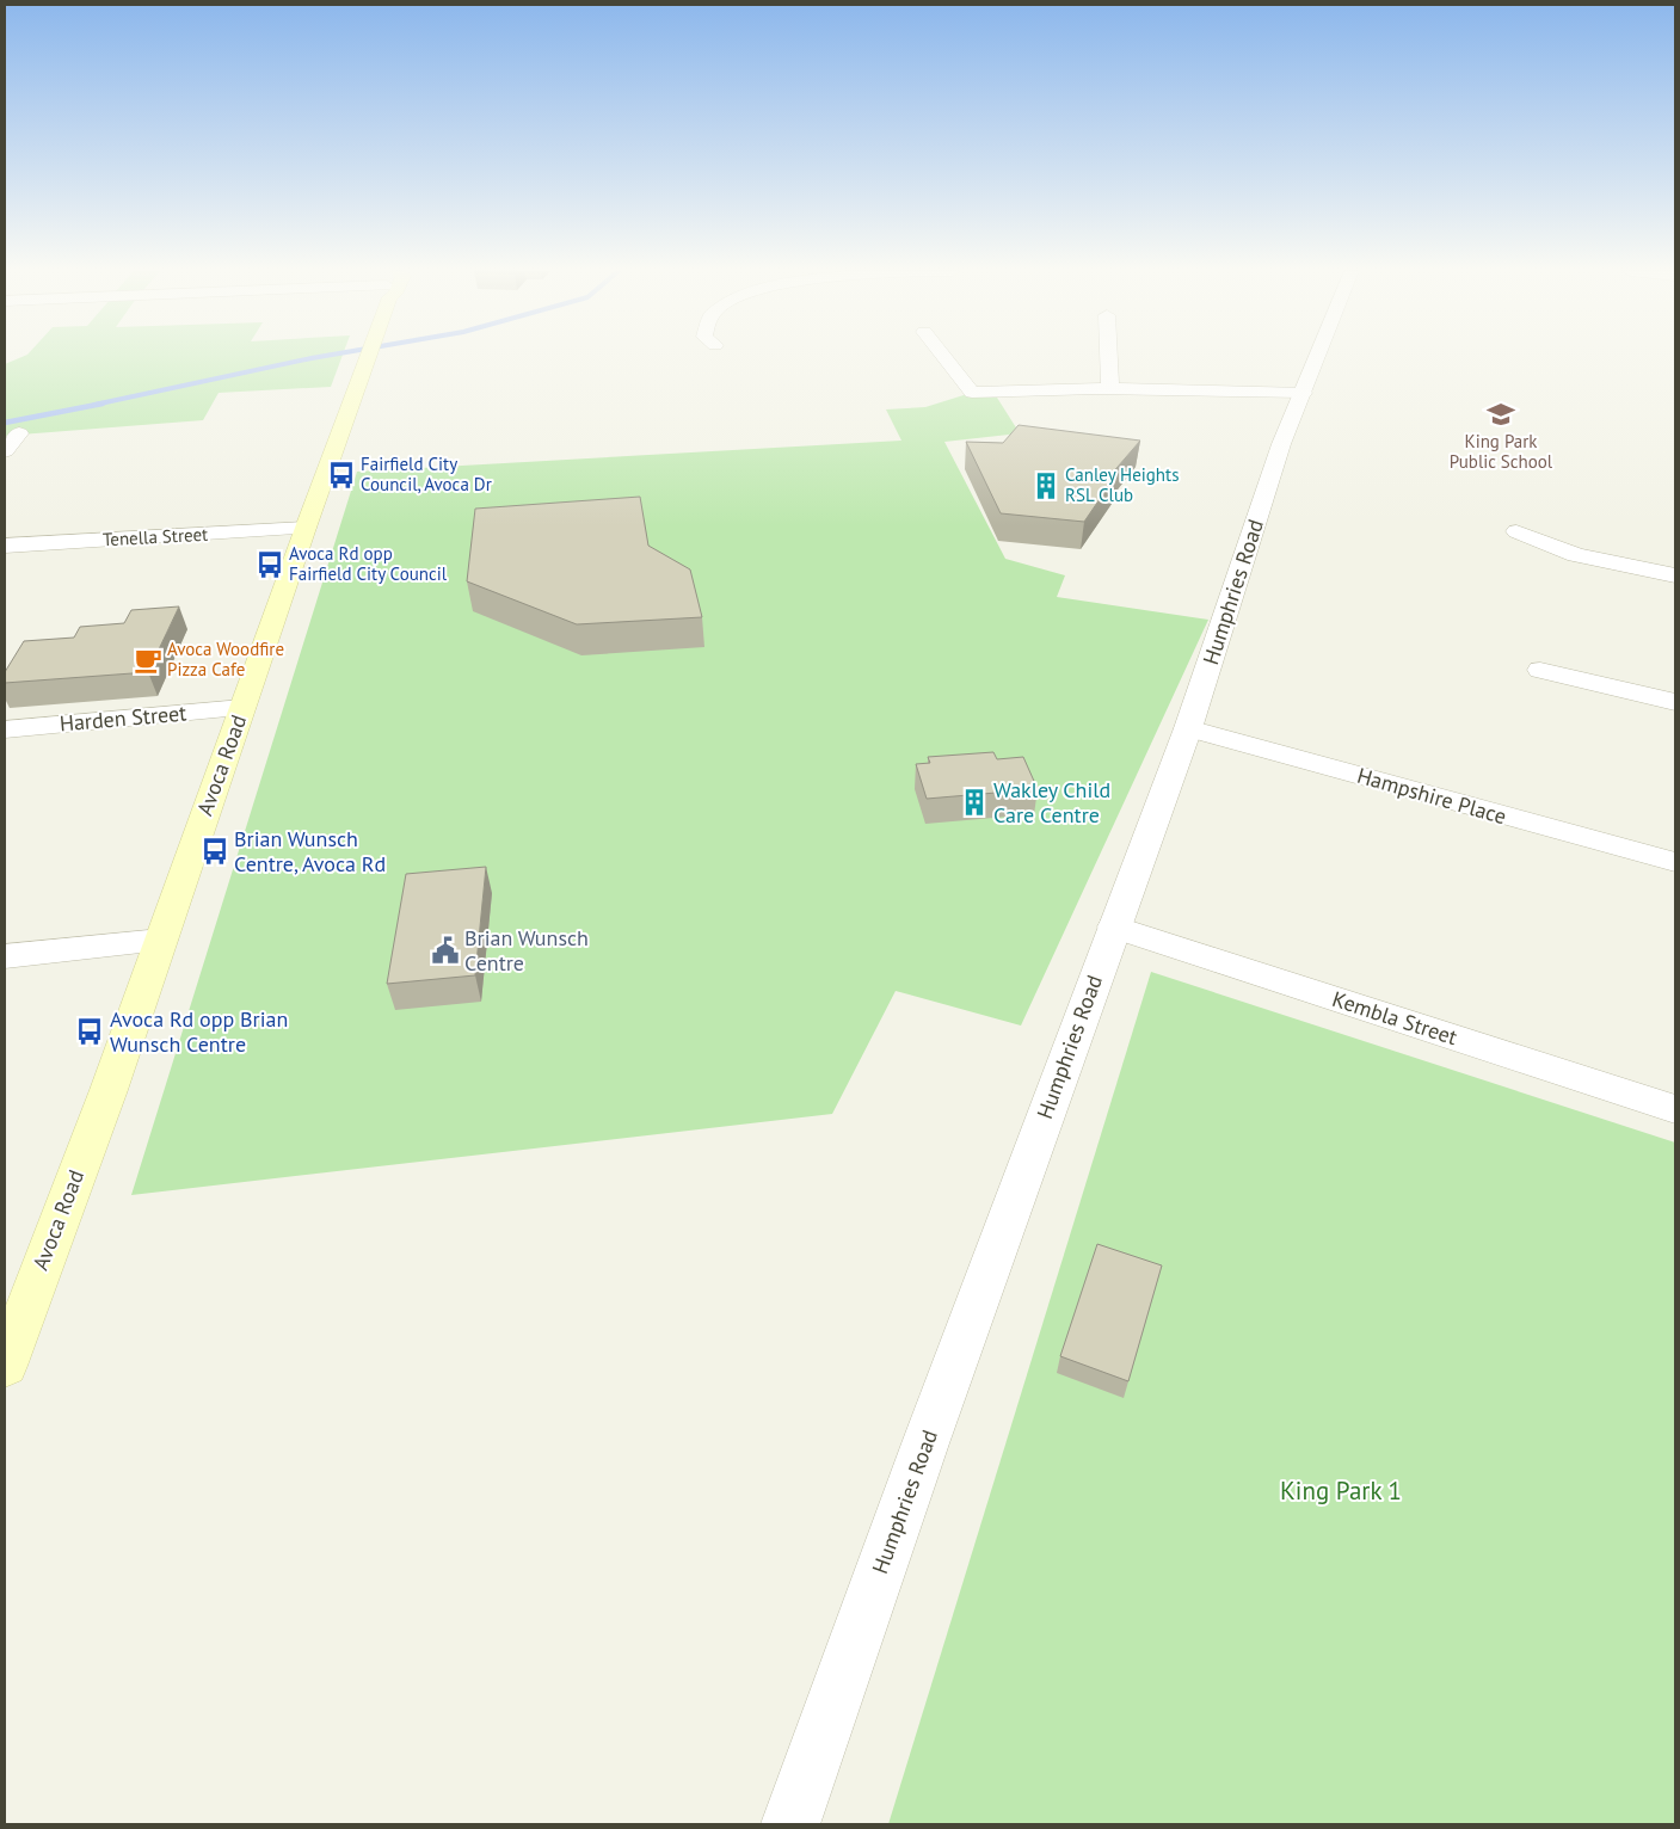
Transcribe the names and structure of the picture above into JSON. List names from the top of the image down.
{
  "streets": {
    "main road": ["Avoca Road"],
    "street": [
      "Tenella Street",
      "Humphries Road",
      "Harden Street",
      "Hampshire Place",
      "Kembla Street"
    ]
  },
  "crossings": [
    ["Tenella Street", "Avoca Road"],
    ["Humphries Road", "Hampshire Place"],
    ["Humphries Road", "Kembla Street"],
    ["Harden Street", "Avoca Road"]
  ],
  "parks": ["King Park 1"],
  "places": {
    "school or university": ["King Park Public School"],
    "bus stop": [
      "Fairfield City Council, Avoca Dr",
      "Avoca Rd opp Fairfield City Council",
      "Brian Wunsch Centre, Avoca Rd",
      "Avoca Rd opp Brian Wunsch Centre"
    ],
    "building": ["Canley Heights RSL Club", "Wakley Child Care Centre"],
    "cafe": ["Avoca Woodfire Pizza Cafe"],
    "public building": ["Brian Wunsch Centre"]
  }
}
